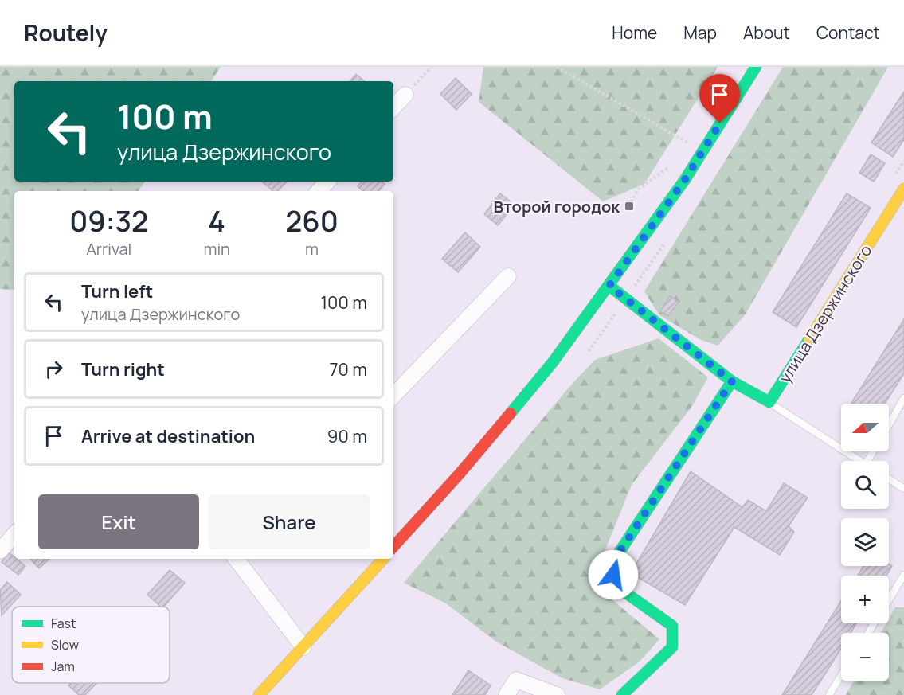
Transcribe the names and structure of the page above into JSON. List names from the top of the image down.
{
  "streets": {
    "street": ["улица Дзержинского"]
  },
  "places": {
    "transit": ["Второй городок"]
  },
  "legend": ["Fast", "Slow", "Jam"],
  "north": "left",
  "page": {
    "header": "Routely",
    "nav": [
      "Home",
      "Map",
      "About",
      "Contact"
    ],
    "turn": ["100 m", "улица Дзержинского"],
    "eta": [
      "09:32",
      "Arrival",
      "4",
      "min",
      "260",
      "m"
    ],
    "list": [
      {
        "name": "Turn left",
        "note": "улица Дзержинского",
        "value": "100 m"
      },
      {
        "name": "Turn right",
        "value": "70 m"
      },
      {
        "name": "Arrive at destination",
        "value": "90 m"
      }
    ],
    "map_buttons": ["+", "−"],
    "buttons": ["Exit", "Share"]
  }
}
